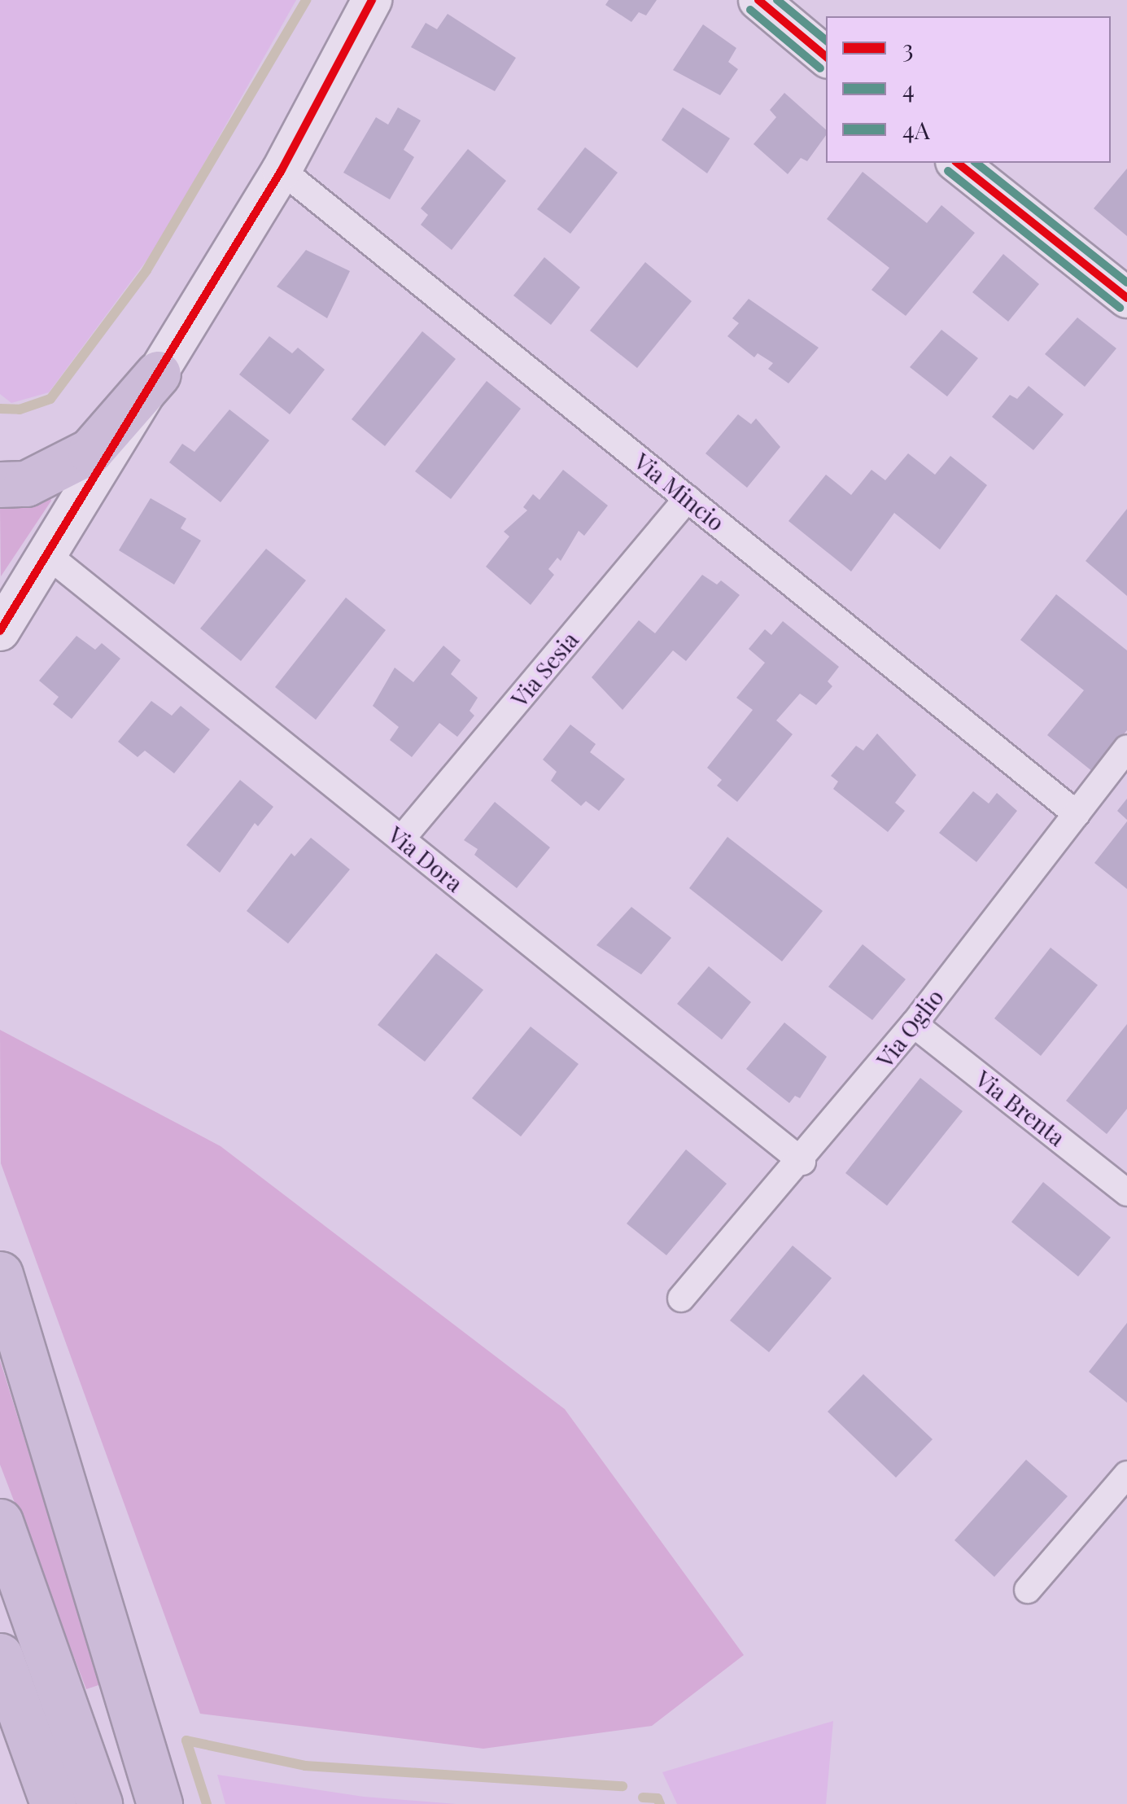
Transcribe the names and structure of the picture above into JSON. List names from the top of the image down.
{
  "streets": {
    "street": [
      "Via Mincio",
      "Via Sesia",
      "Via Dora",
      "Via Oglio",
      "Via Brenta"
    ]
  },
  "crossings": [
    ["Via Mincio", "Via Sesia"],
    ["Via Mincio", "Via Oglio"],
    ["Via Sesia", "Via Dora"],
    ["Via Dora", "Via Oglio"],
    ["Via Oglio", "Via Brenta"]
  ],
  "lines": ["transit line 3", "transit line 4A", "transit line 4"],
  "legend": ["3", "4", "4A"]
}
